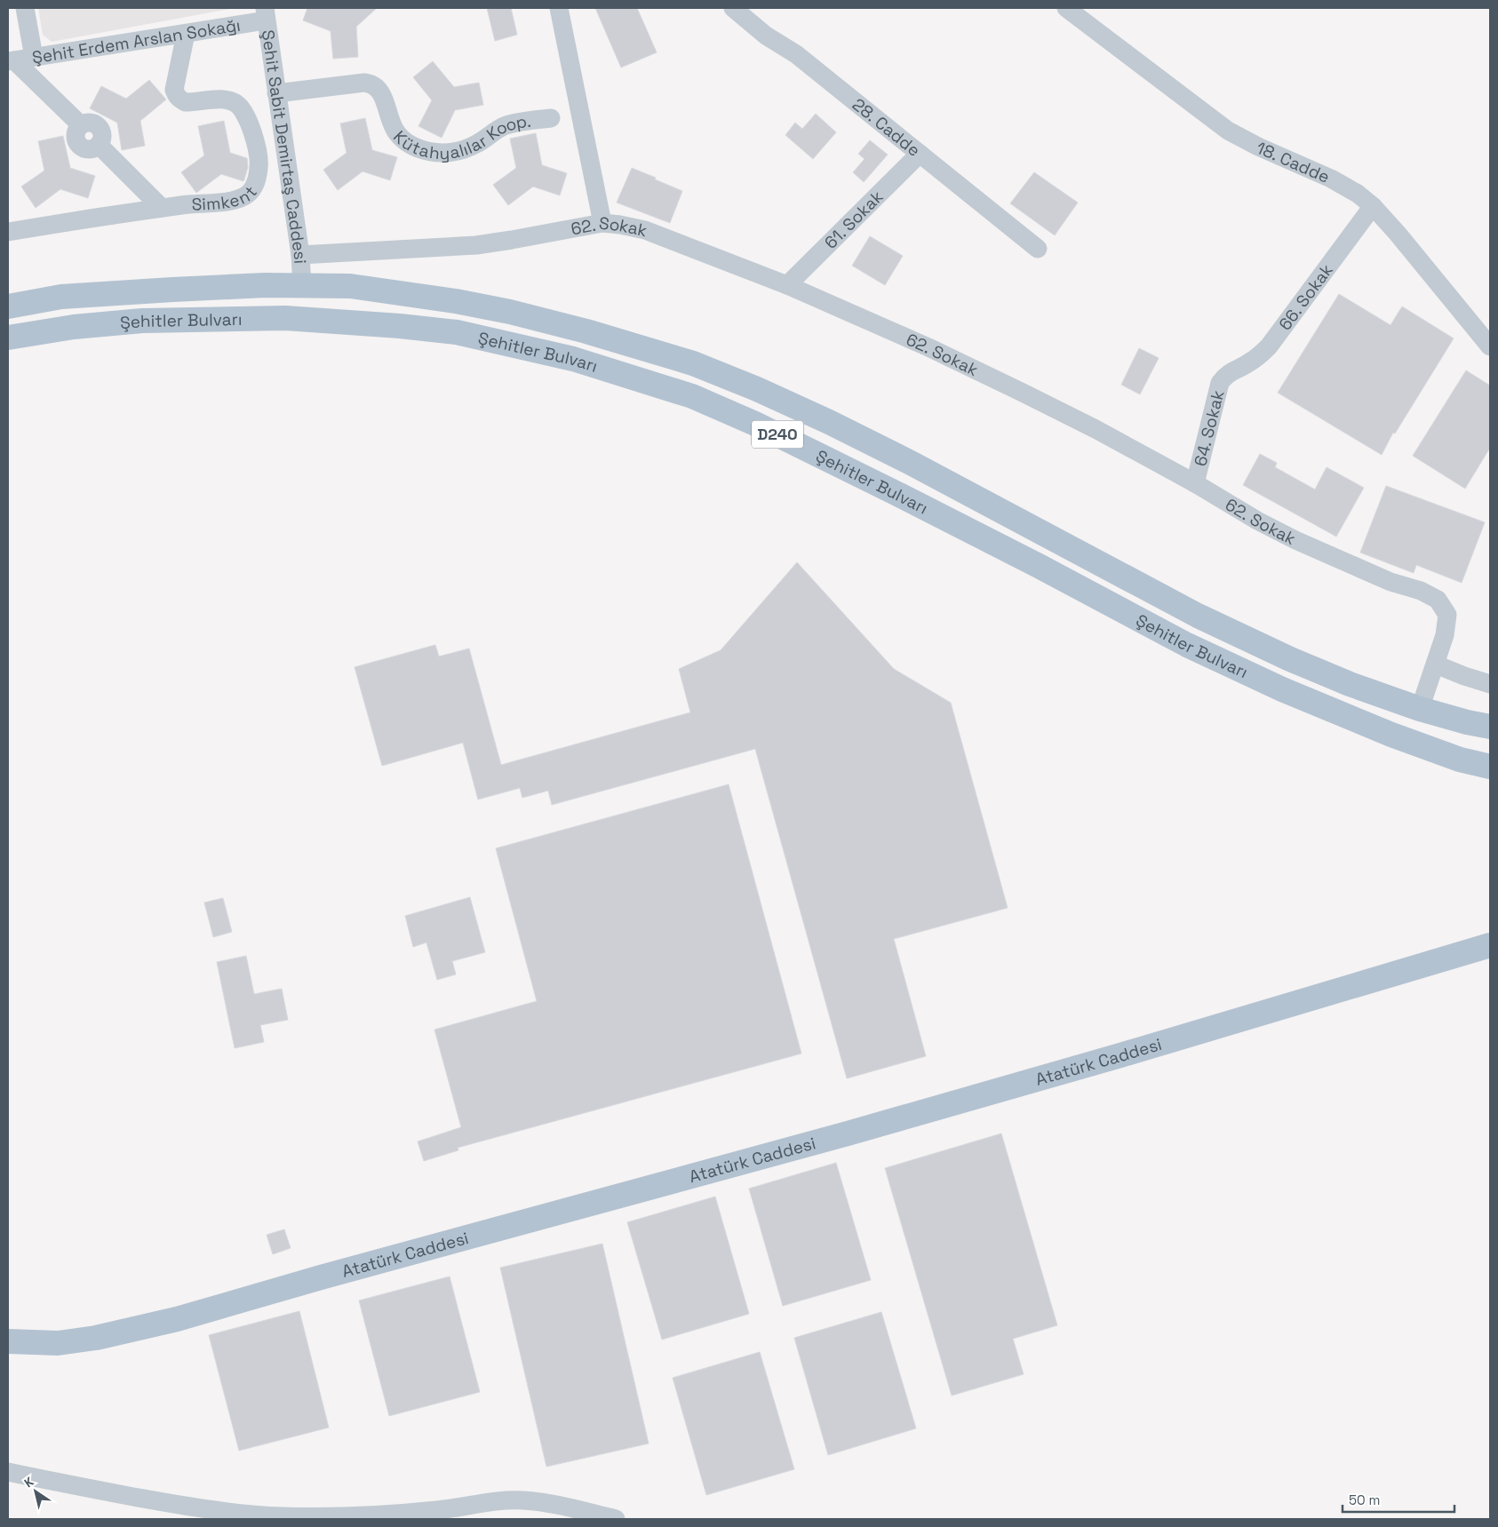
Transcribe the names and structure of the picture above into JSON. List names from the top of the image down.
{
  "streets": {
    "main road": ["Şehitler Bulvarı", "D240", "Atatürk Caddesi"],
    "street": [
      "Şehit Erdem Arslan Sokağı",
      "Kütahyalılar Koop.",
      "28. Cadde",
      "Şehit Sabit Demirtaş Caddesi",
      "18. Cadde",
      "Simkent",
      "61. Sokak",
      "62. Sokak",
      "66. Sokak",
      "64. Sokak"
    ]
  },
  "crossings": [
    ["Şehit Erdem Arslan Sokağı", "Şehit Sabit Demirtaş Caddesi"],
    ["Şehit Erdem Arslan Sokağı", "Simkent"],
    ["Kütahyalılar Koop.", "Şehit Sabit Demirtaş Caddesi"],
    ["28. Cadde", "61. Sokak"],
    ["Şehit Sabit Demirtaş Caddesi", "62. Sokak"],
    ["Şehit Sabit Demirtaş Caddesi", "Şehitler Bulvarı"],
    ["18. Cadde", "66. Sokak"],
    ["61. Sokak", "62. Sokak"],
    ["62. Sokak", "Şehitler Bulvarı"],
    ["62. Sokak", "64. Sokak"],
    ["66. Sokak", "64. Sokak"]
  ],
  "scale_bar": "50 m",
  "north": "top left"
}
